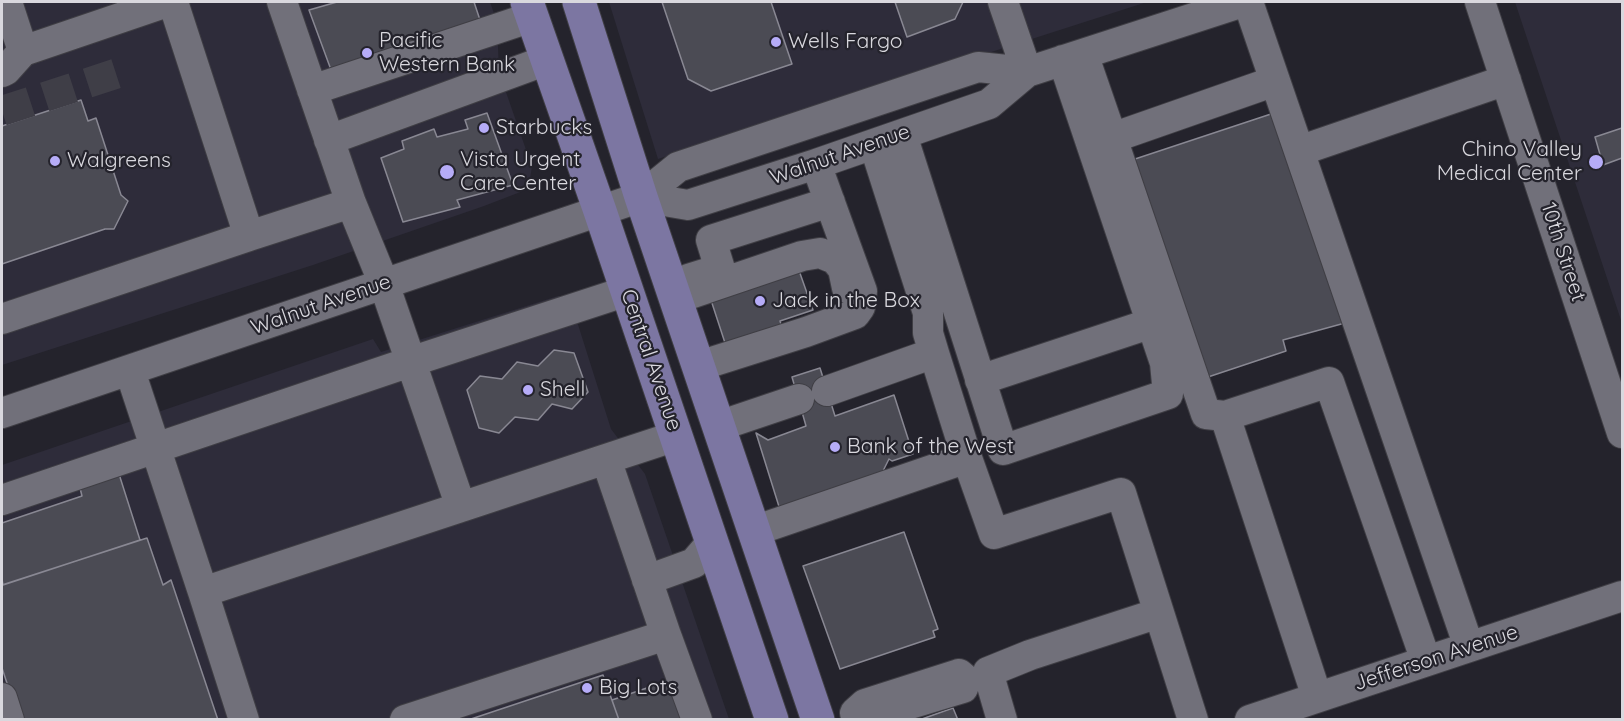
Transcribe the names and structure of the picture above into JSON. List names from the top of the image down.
{
  "streets": {
    "main road": ["Central Avenue"],
    "street": ["Walnut Avenue", "10th Street", "Jefferson Avenue"]
  },
  "crossings": [
    ["Walnut Avenue", "Central Avenue"]
  ],
  "places": [
    "Wells Fargo",
    "Pacific Western Bank",
    "Starbucks",
    "Walgreens",
    "Chino Valley Medical Center",
    "Vista Urgent Care Center",
    "Jack in the Box",
    "Shell",
    "Bank of the West",
    "Big Lots"
  ]
}
